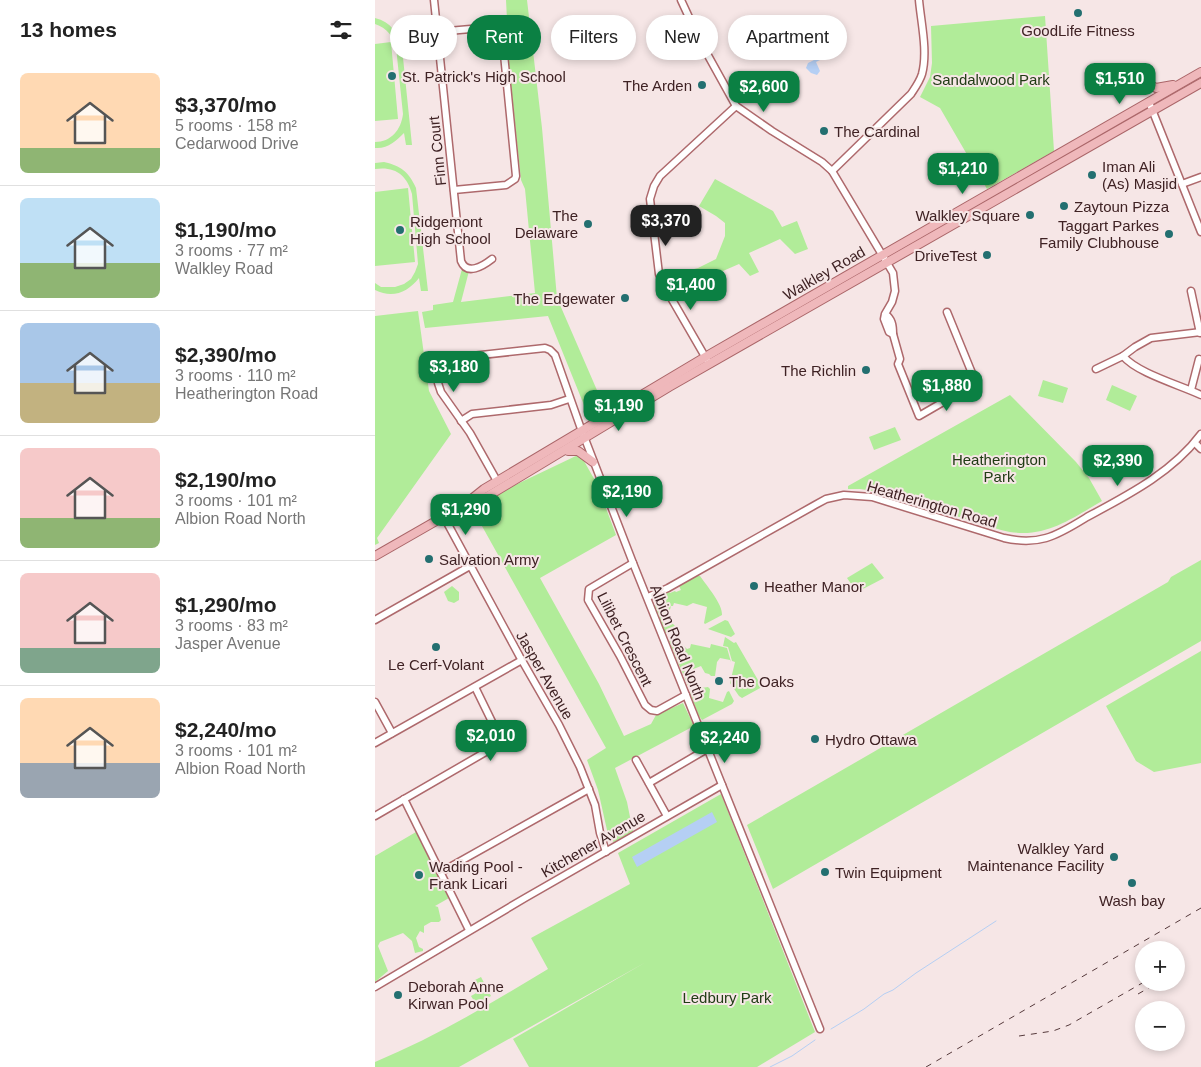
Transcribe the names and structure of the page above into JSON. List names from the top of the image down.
{
  "streets": {
    "main road": ["Walkley Road"],
    "street": [
      "Finn Court",
      "Heatherington Road",
      "Lilibet Crescent",
      "Albion Road North",
      "Jasper Avenue",
      "Kitchener Avenue"
    ]
  },
  "crossings": [
    ["Walkley Road", "Albion Road North"],
    ["Walkley Road", "Jasper Avenue"],
    ["Heatherington Road", "Albion Road North"],
    ["Lilibet Crescent", "Albion Road North"],
    ["Albion Road North", "Kitchener Avenue"],
    ["Jasper Avenue", "Kitchener Avenue"]
  ],
  "parks": ["Sandalwood Park", "Heatherington Park", "Ledbury Park"],
  "places": [
    "GoodLife Fitness",
    "St. Patrick's High School",
    "The Arden",
    "The Cardinal",
    "Iman Ali (As) Masjid",
    "Zaytoun Pizza",
    "Walkley Square",
    "The Delaware",
    "Ridgemont High School",
    "Taggart Parkes Family Clubhouse",
    "DriveTest",
    "The Edgewater",
    "The Richlin",
    "Salvation Army",
    "Heather Manor",
    "Le Cerf-Volant",
    "The Oaks",
    "Hydro Ottawa",
    "Walkley Yard Maintenance Facility",
    "Twin Equipment",
    "Wading Pool - Frank Licari",
    "Wash bay",
    "Deborah Anne Kirwan Pool"
  ],
  "page": {
    "heading": "13 homes",
    "chip": [
      "Buy",
      "Rent",
      "Filters",
      "New",
      "Apartment"
    ],
    "list": [
      {
        "name": "$3,370/mo",
        "note": "5 rooms · 158 m² · Cedarwood Drive"
      },
      {
        "name": "$1,190/mo",
        "note": "3 rooms · 77 m² · Walkley Road"
      },
      {
        "name": "$2,390/mo",
        "note": "3 rooms · 110 m² · Heatherington Road"
      },
      {
        "name": "$2,190/mo",
        "note": "3 rooms · 101 m² · Albion Road North"
      },
      {
        "name": "$1,290/mo",
        "note": "3 rooms · 83 m² · Jasper Avenue"
      },
      {
        "name": "$2,240/mo",
        "note": "3 rooms · 101 m² · Albion Road North"
      }
    ],
    "price": [
      "$1,510",
      "$2,600",
      "$1,210",
      "$3,370",
      "$1,400",
      "$3,180",
      "$1,880",
      "$1,190",
      "$2,390",
      "$2,190",
      "$1,290",
      "$2,010",
      "$2,240"
    ],
    "map_buttons": ["+", "−"]
  }
}
